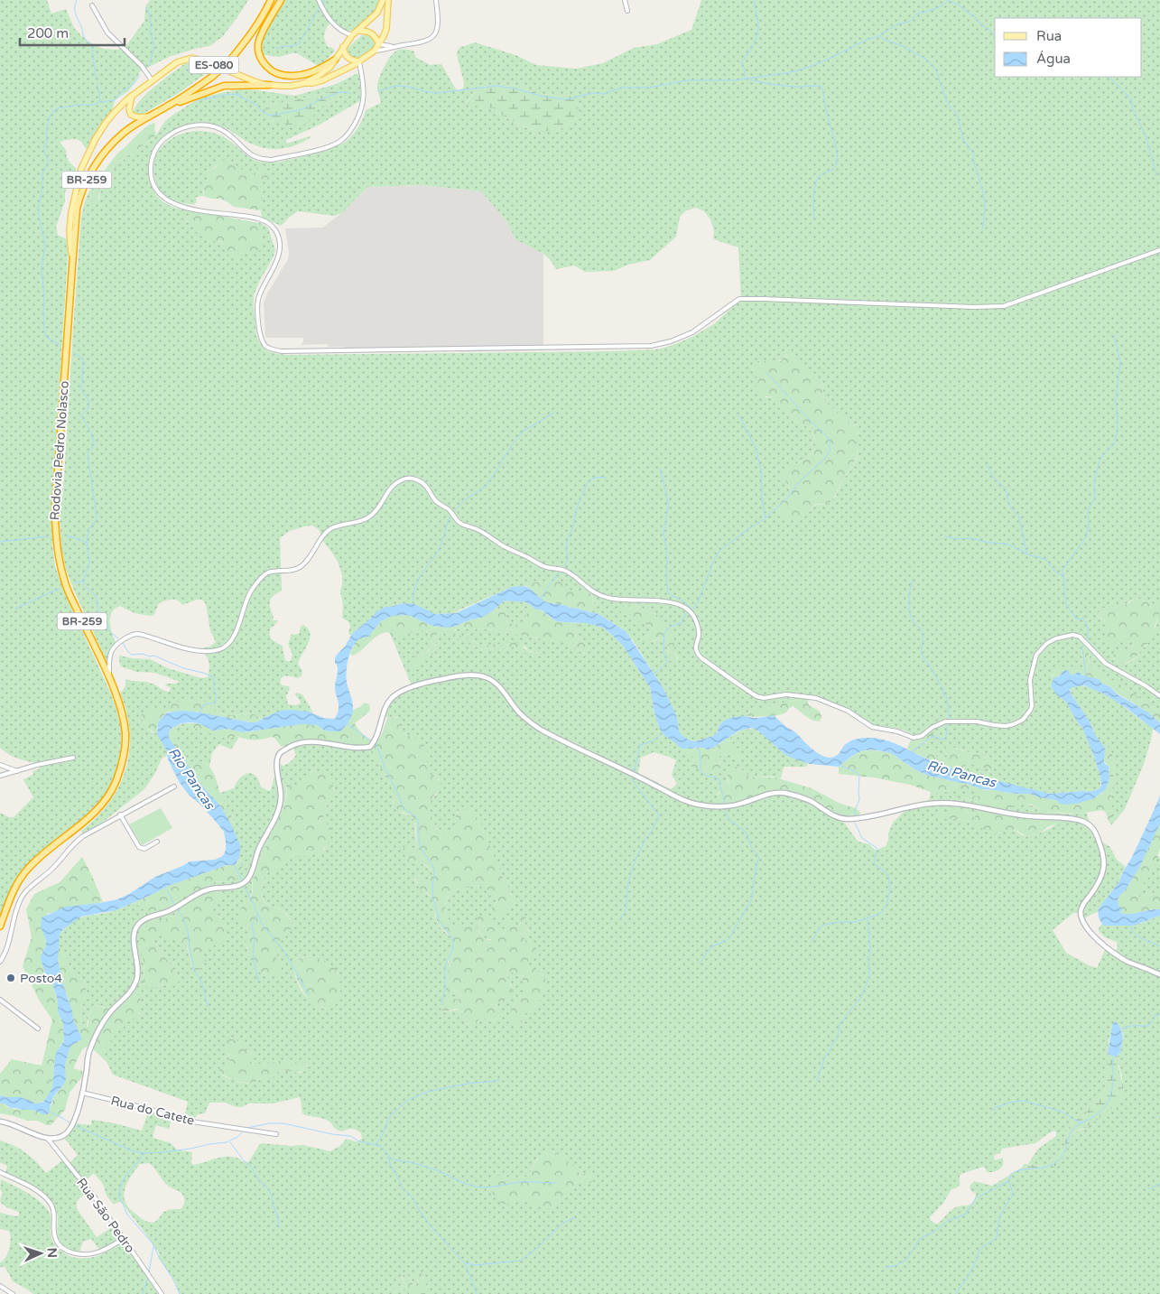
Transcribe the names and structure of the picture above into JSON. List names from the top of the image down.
{
  "streets": {
    "highway": ["ES-080", "BR-259", "Rodovia Pedro Nolasco"],
    "street": ["Rua do Catete", "Rua São Pedro"]
  },
  "crossings": [
    ["ES-080", "Rodovia Pedro Nolasco"]
  ],
  "water": ["Rio Pancas"],
  "places": ["Posto4"],
  "legend": ["Rua", "Água"],
  "scale_bar": "200 m",
  "north": "right"
}
